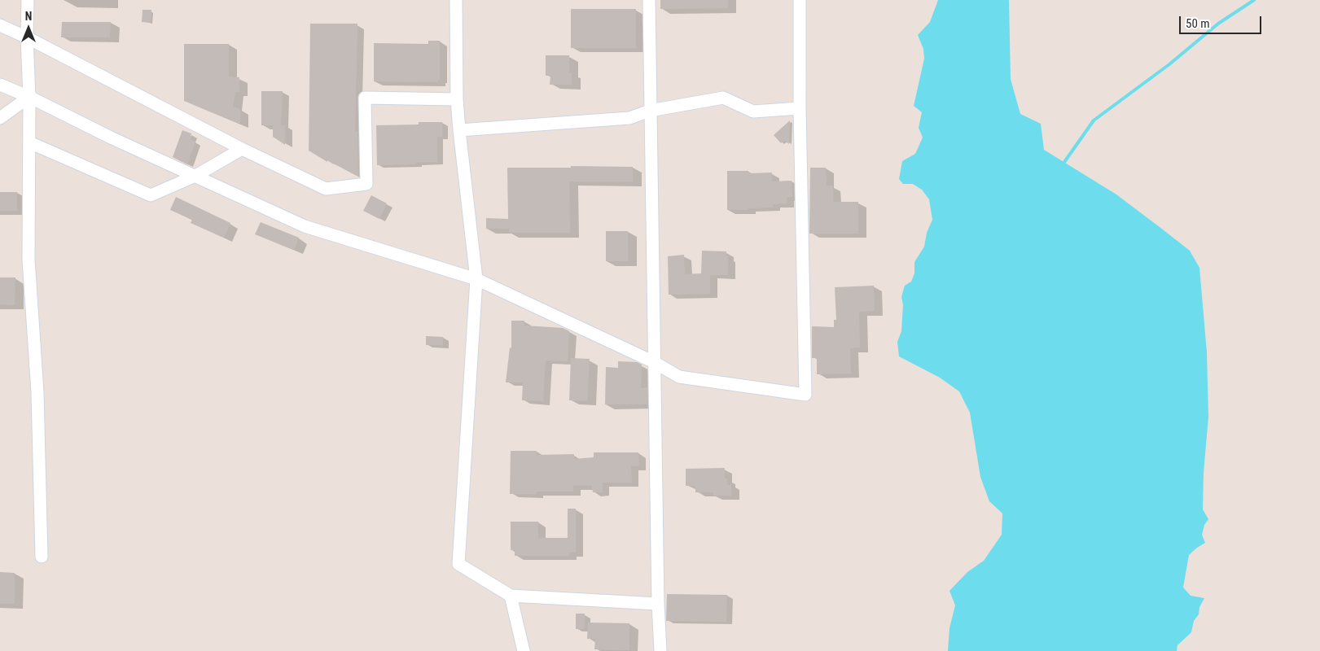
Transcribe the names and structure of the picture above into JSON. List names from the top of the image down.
{
  "scale_bar": "50 m",
  "north": "top"
}
